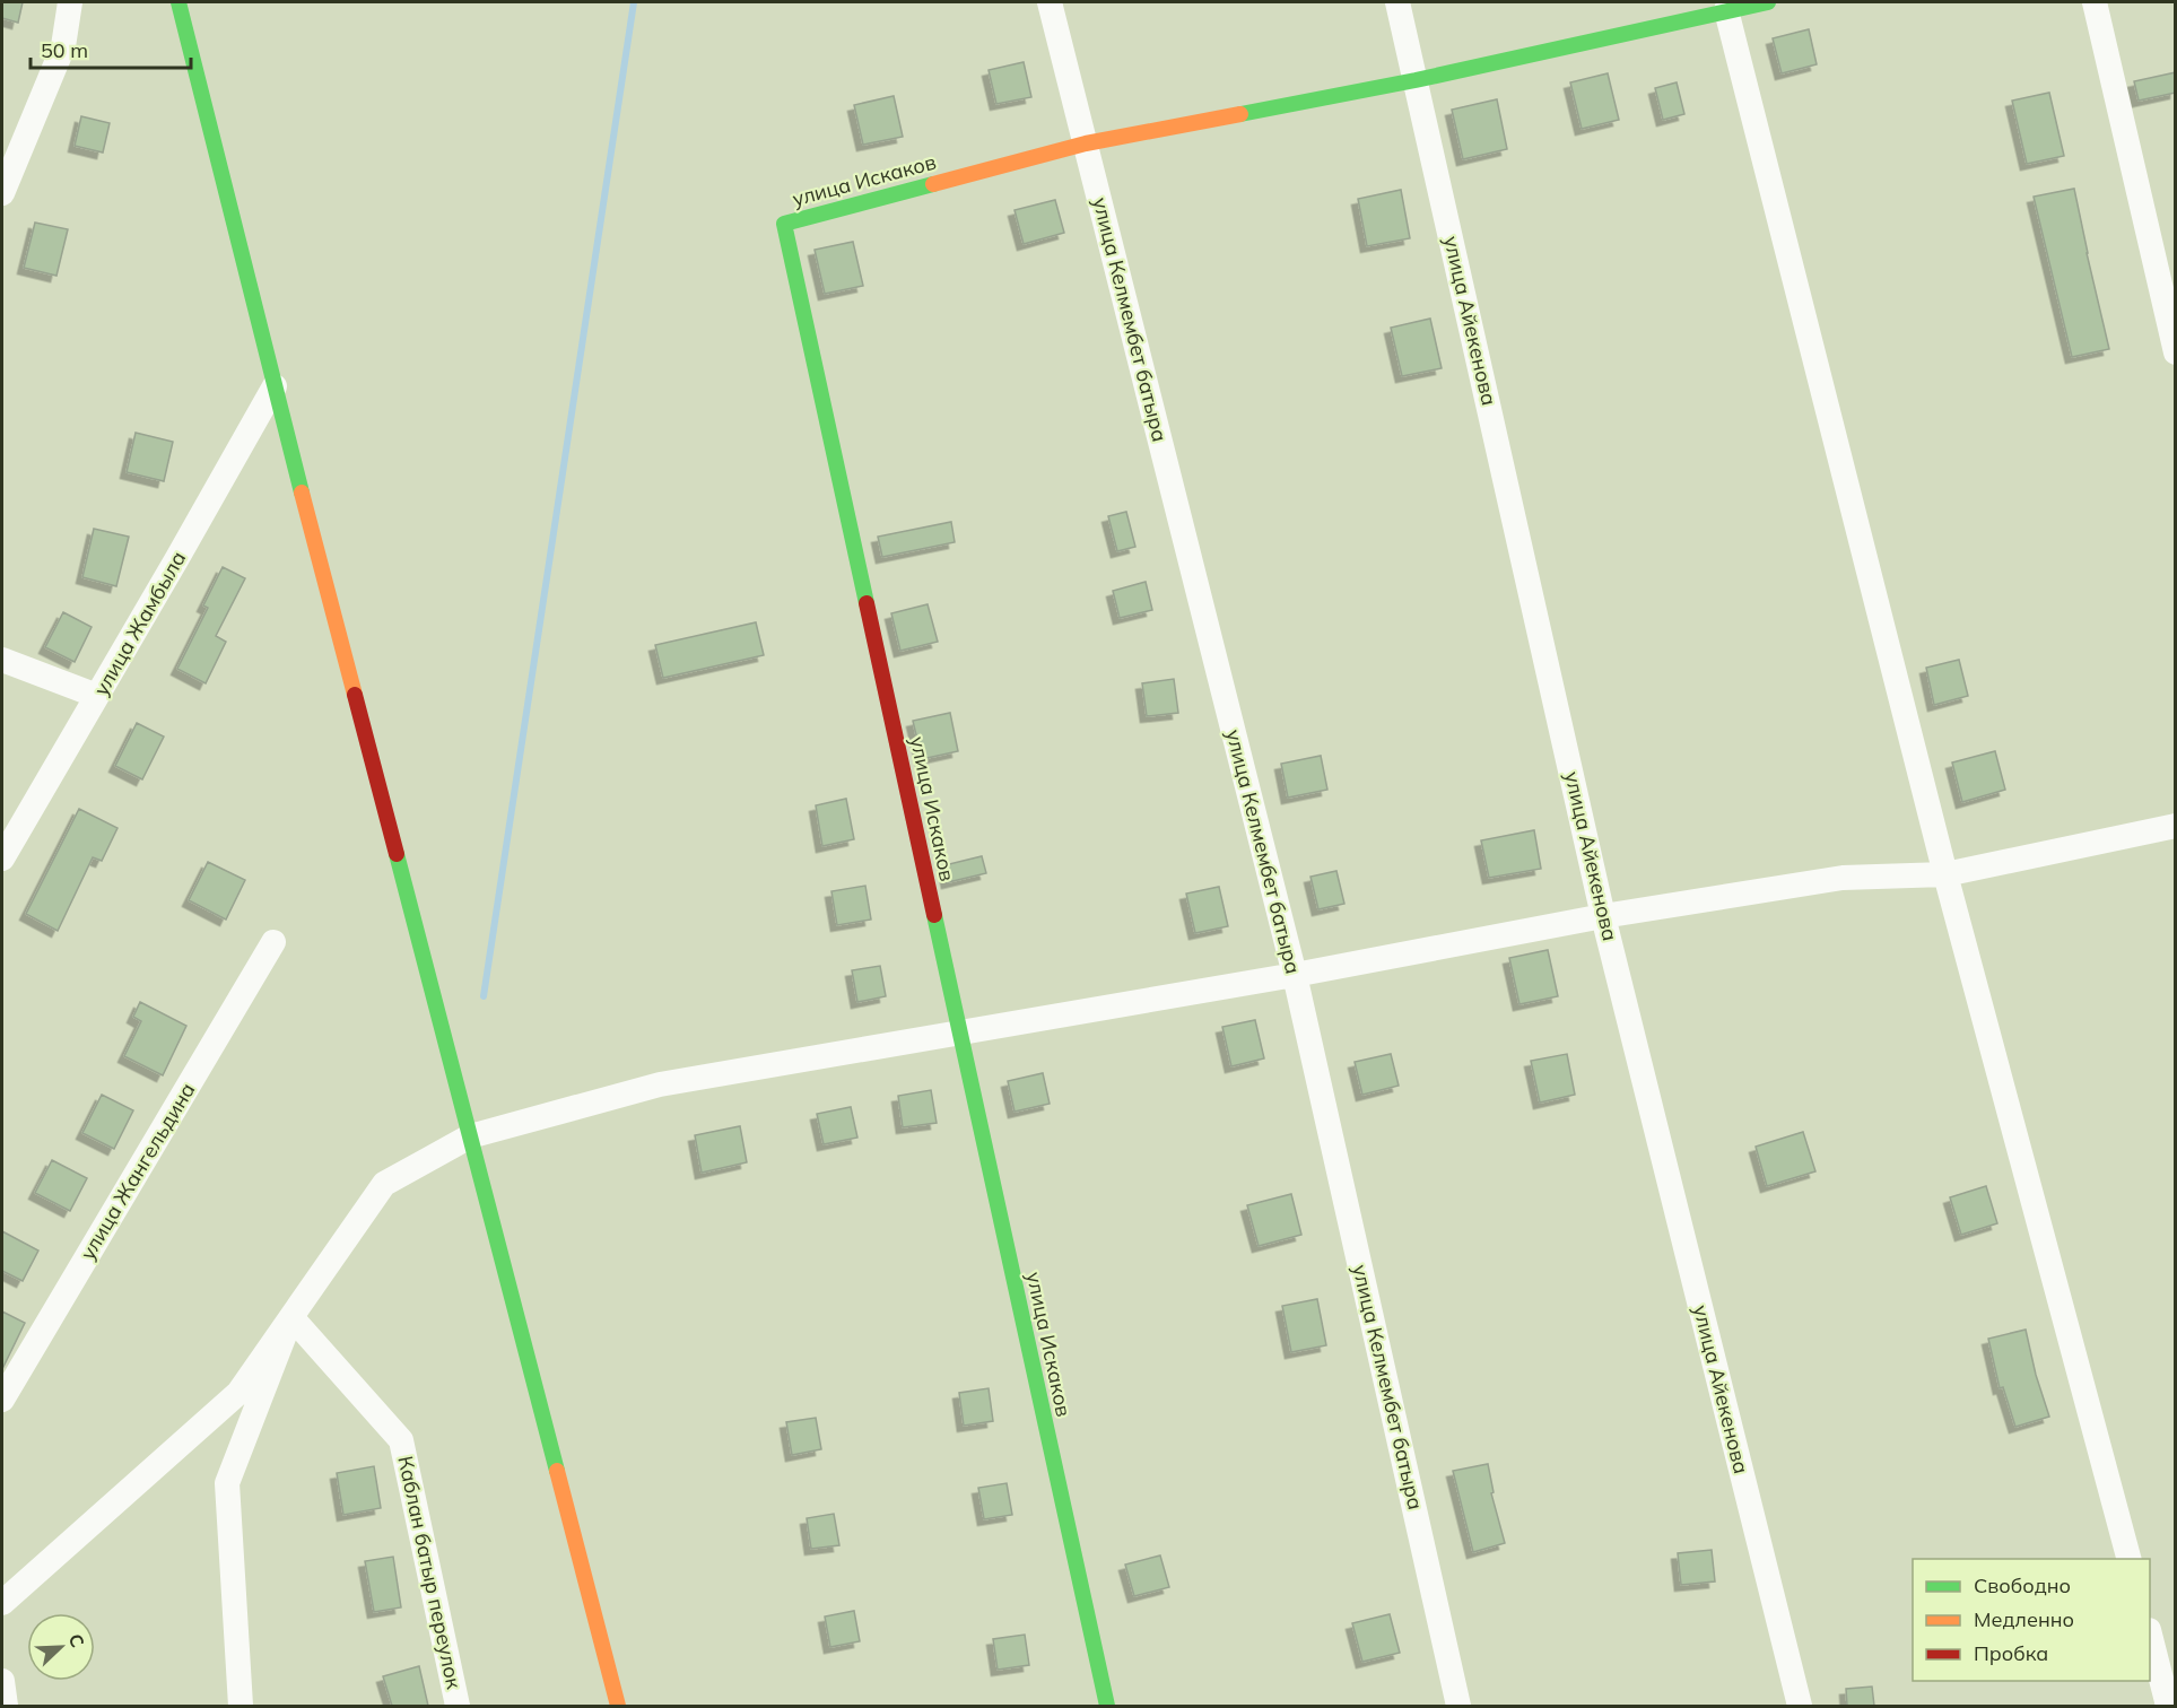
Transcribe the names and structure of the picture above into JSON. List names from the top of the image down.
{
  "streets": {
    "street": [
      "улица Искаков",
      "улица Келмембет батыра",
      "улица Айекенова",
      "улица Жамбыла",
      "улица Жангельдина",
      "Каблан батыр переулок"
    ]
  },
  "crossings": [
    ["улица Искаков", "улица Келмембет батыра"]
  ],
  "legend": ["Свободно", "Медленно", "Пробка"],
  "scale_bar": "50 m",
  "north": "top right"
}
